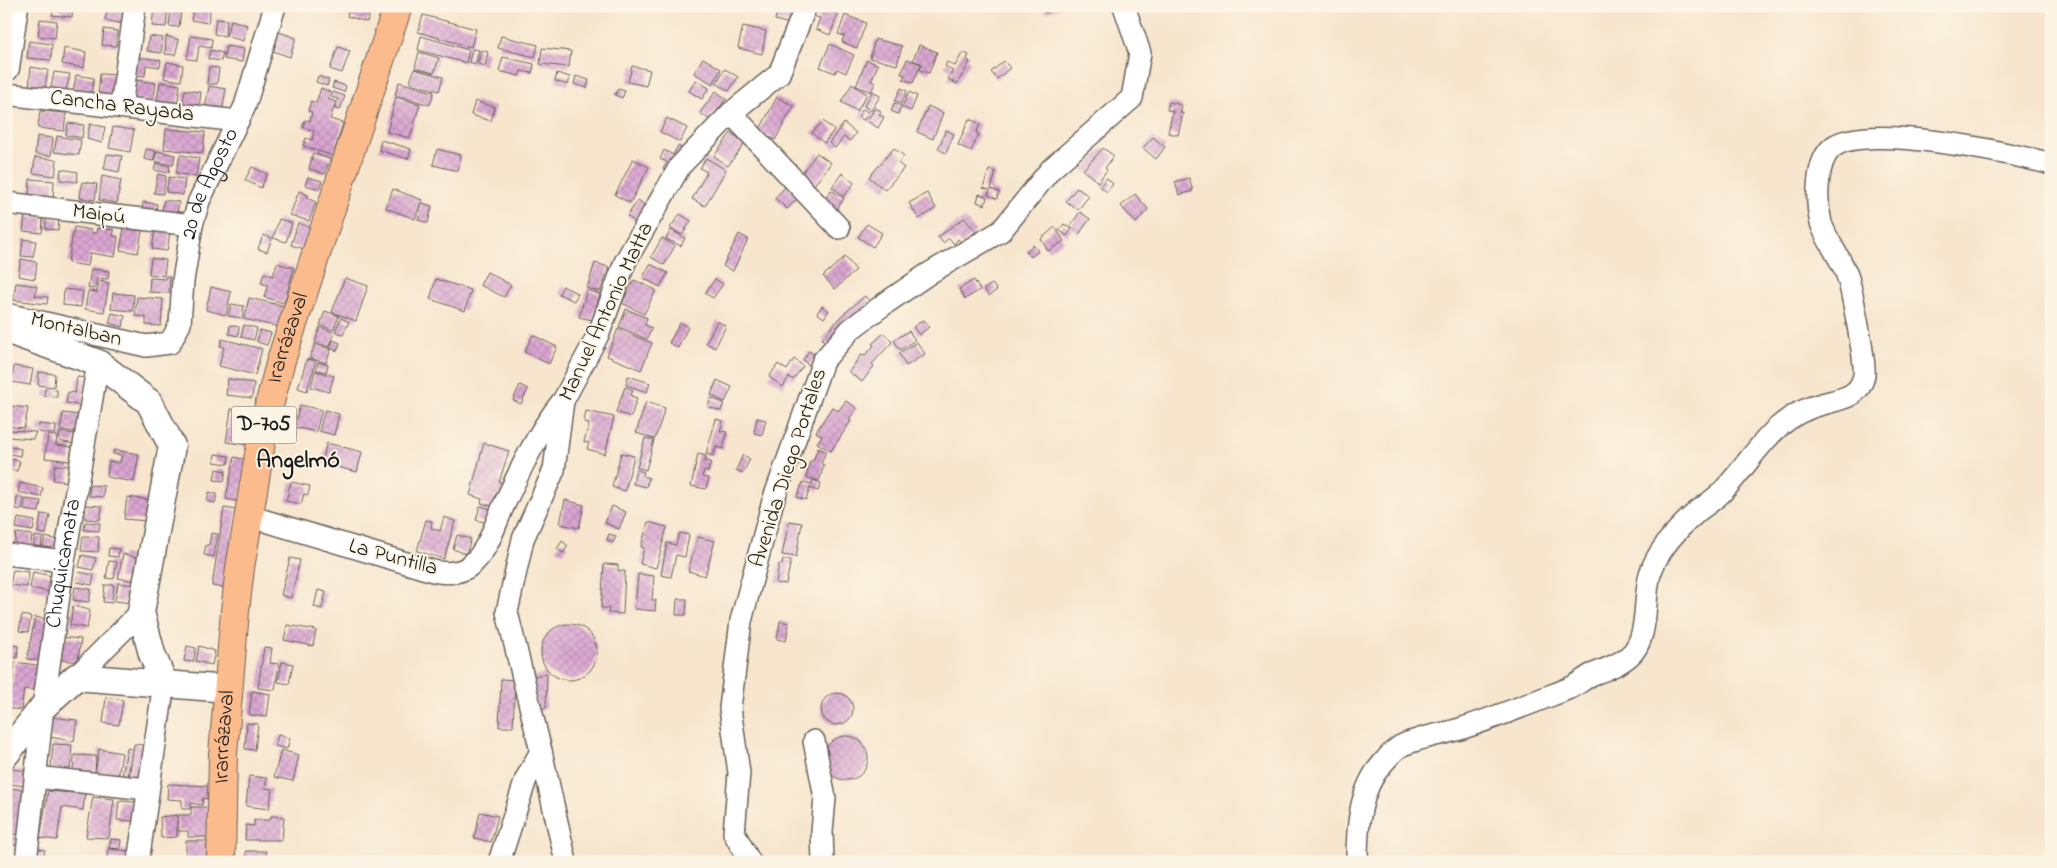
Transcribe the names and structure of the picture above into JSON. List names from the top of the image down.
{
  "streets": {
    "main road": ["Irarrázaval", "D-705"],
    "street": [
      "Cancha Rayada",
      "20 de Agosto",
      "Maipú",
      "Manuel Antonio Matta",
      "Montalban",
      "Avenida Diego Portales",
      "La Puntilla",
      "Chuquicamata"
    ]
  },
  "crossings": [
    ["Cancha Rayada", "20 de Agosto"],
    ["20 de Agosto", "Maipú"],
    ["20 de Agosto", "Montalban"],
    ["Manuel Antonio Matta", "La Puntilla"],
    ["Irarrázaval", "La Puntilla"]
  ],
  "districts": ["Angelmó"]
}
